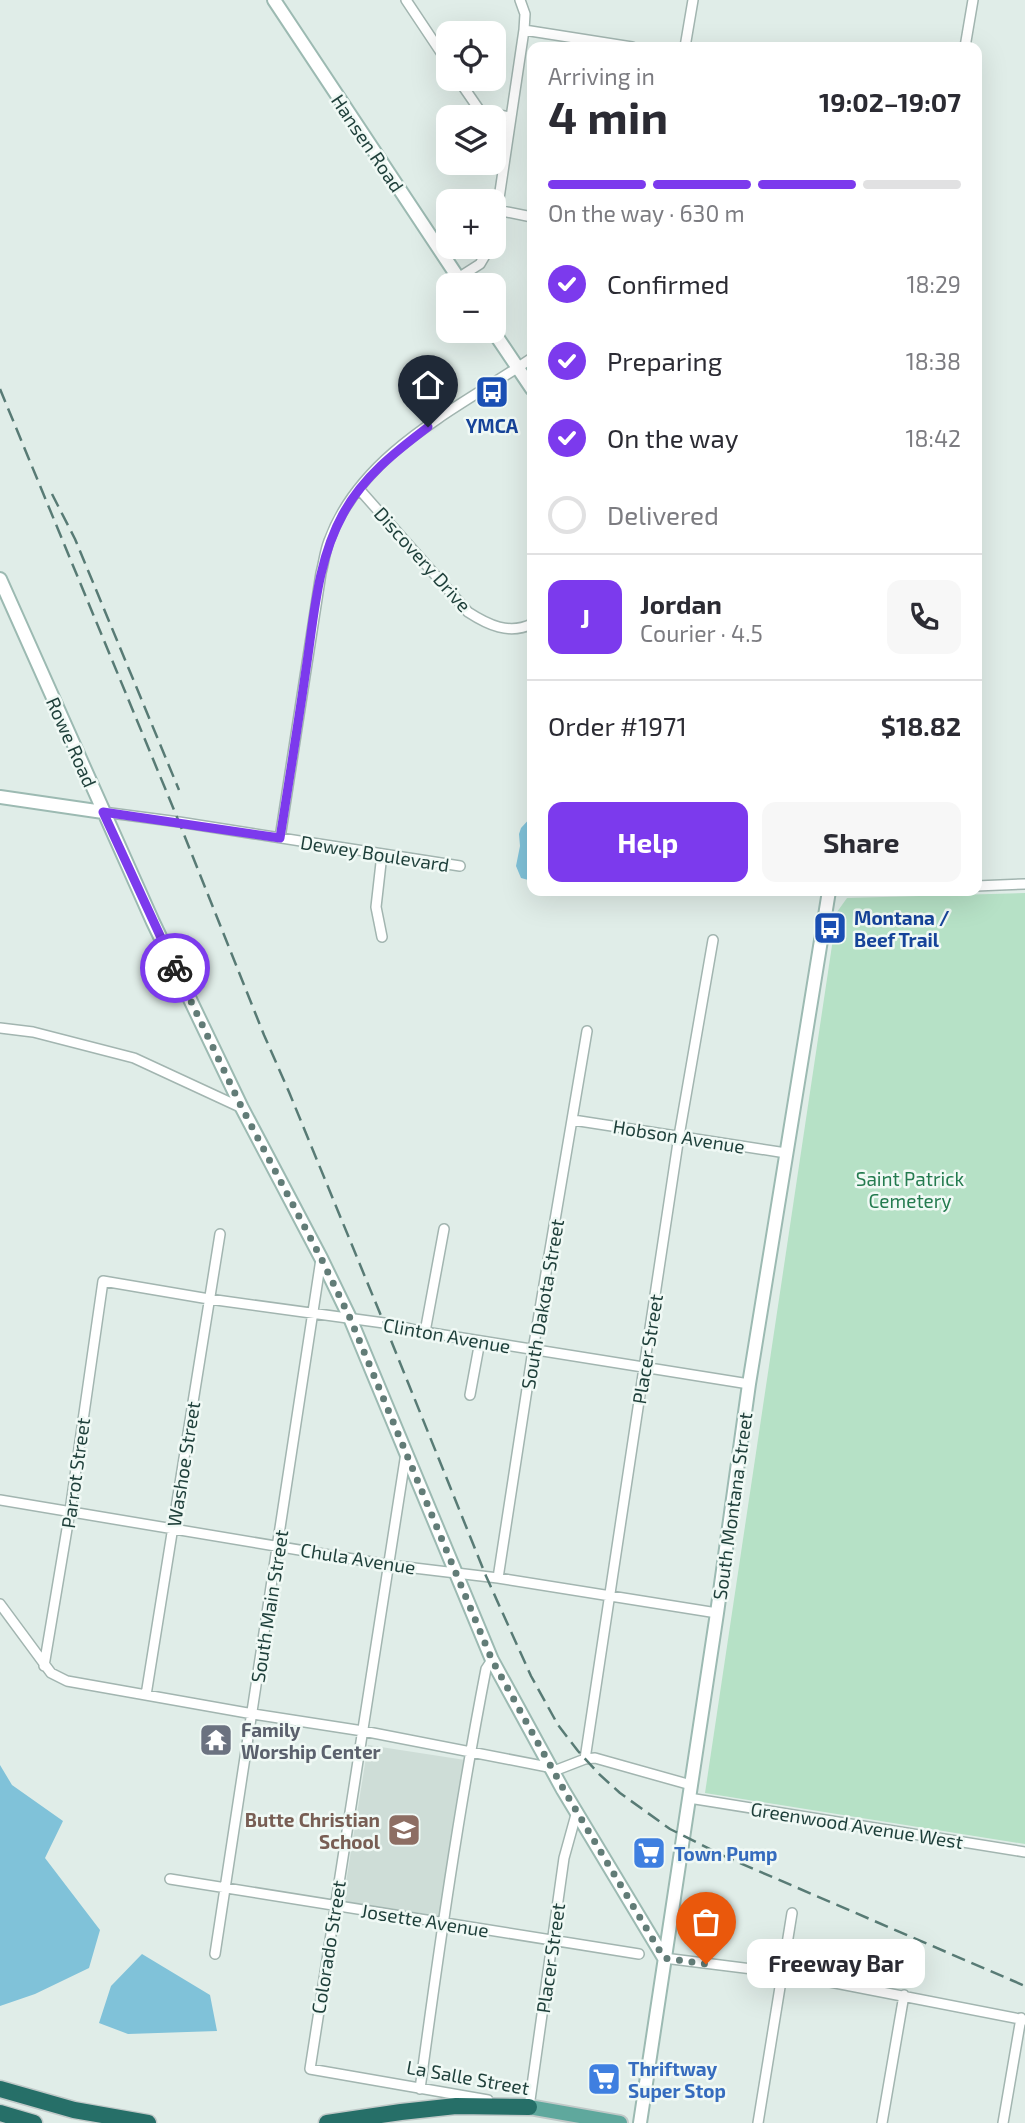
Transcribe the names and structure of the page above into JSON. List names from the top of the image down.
{
  "streets": {
    "main road": [
      "Hansen Road",
      "Rowe Road",
      "Dewey Boulevard",
      "South Montana Street",
      "La Salle Street"
    ],
    "street": [
      "Discovery Drive",
      "Hobson Avenue",
      "South Dakota Street",
      "Clinton Avenue",
      "Placer Street",
      "Washoe Street",
      "Parrot Street",
      "Chula Avenue",
      "South Main Street",
      "Greenwood Avenue West",
      "Josette Avenue",
      "Colorado Street"
    ]
  },
  "crossings": [
    ["Rowe Road", "Dewey Boulevard"],
    ["Rowe Road", "Clinton Avenue"],
    ["Rowe Road", "Placer Street"],
    ["Rowe Road", "South Montana Street"],
    ["Rowe Road", "Chula Avenue"],
    ["Rowe Road", "South Main Street"],
    ["Rowe Road", "Colorado Street"],
    ["Hobson Avenue", "South Dakota Street"],
    ["Hobson Avenue", "Placer Street"],
    ["Hobson Avenue", "South Montana Street"],
    ["South Dakota Street", "Clinton Avenue"],
    ["South Dakota Street", "Chula Avenue"],
    ["Clinton Avenue", "Placer Street"],
    ["Clinton Avenue", "Washoe Street"],
    ["Clinton Avenue", "Parrot Street"],
    ["Clinton Avenue", "South Montana Street"],
    ["Clinton Avenue", "South Main Street"],
    ["Placer Street", "Chula Avenue"],
    ["Placer Street", "Greenwood Avenue West"],
    ["Placer Street", "Josette Avenue"],
    ["Placer Street", "La Salle Street"],
    ["Washoe Street", "Chula Avenue"],
    ["Parrot Street", "Chula Avenue"],
    ["South Montana Street", "Chula Avenue"],
    ["South Montana Street", "Greenwood Avenue West"],
    ["Chula Avenue", "South Main Street"],
    ["Chula Avenue", "Colorado Street"],
    ["South Main Street", "Josette Avenue"],
    ["Josette Avenue", "Colorado Street"],
    ["Colorado Street", "La Salle Street"]
  ],
  "parks": ["Saint Patrick Cemetery"],
  "places": {
    "bus stop": ["YMCA", "Montana / Beef Trail"],
    "temple": ["Family Worship Center"],
    "school or university": ["Butte Christian School"],
    "supermarket": ["Town Pump", "Thriftway Super Stop"],
    "other": ["Freeway Bar"]
  },
  "page": {
    "map_buttons": ["+", "−"],
    "heading": ["4 min", "Arriving in", "19:02–19:07"],
    "panel": [
      "Jordan",
      "Courier · 4.5",
      "Order #1971",
      "$18.82"
    ],
    "bar": "On the way · 630 m",
    "list": [
      ["Confirmed", "18:29"],
      ["Preparing", "18:38"],
      ["On the way", "18:42"],
      "Delivered"
    ],
    "round": "J",
    "buttons": ["Help", "Share"],
    "bubble": "Freeway Bar"
  }
}
